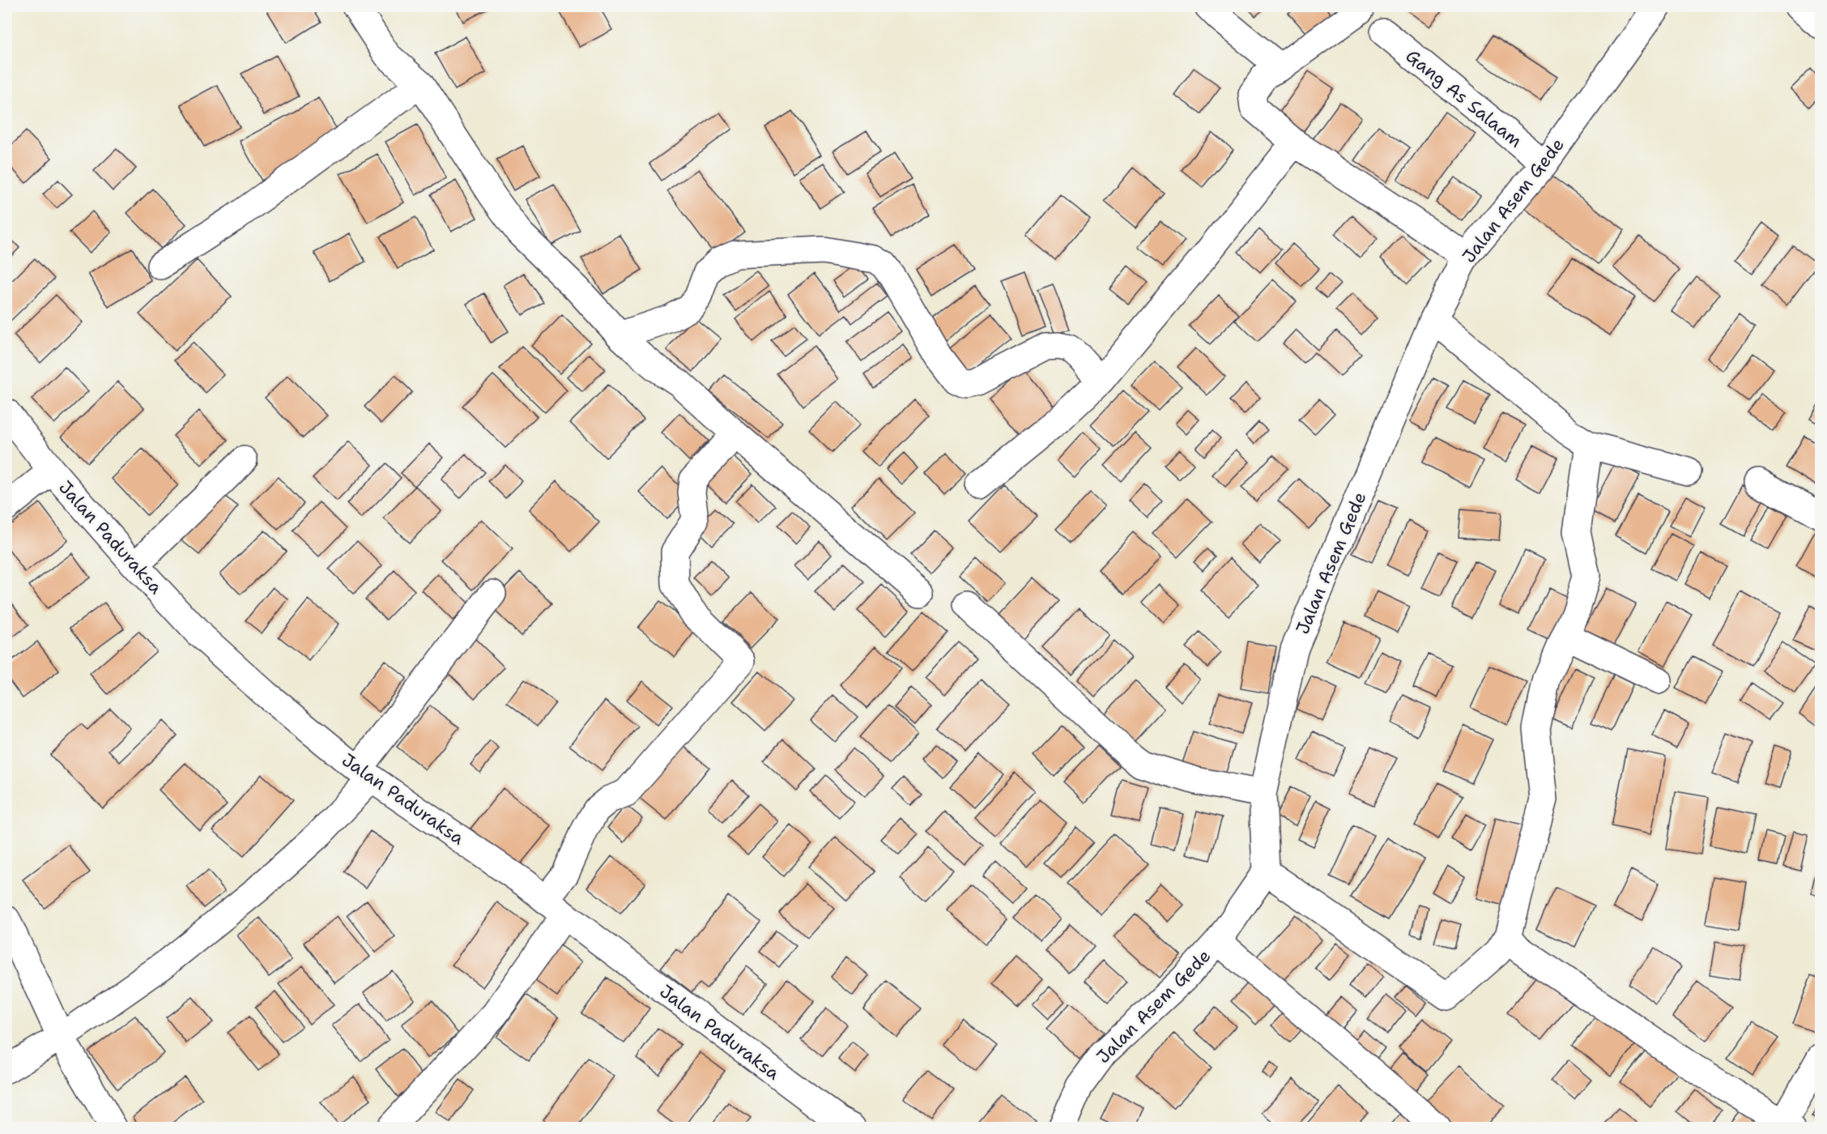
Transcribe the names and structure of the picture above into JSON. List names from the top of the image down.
{
  "streets": {
    "street": ["Gang As Salaam", "Jalan Asem Gede", "Jalan Paduraksa"]
  },
  "crossings": [
    ["Gang As Salaam", "Jalan Asem Gede"]
  ]
}
